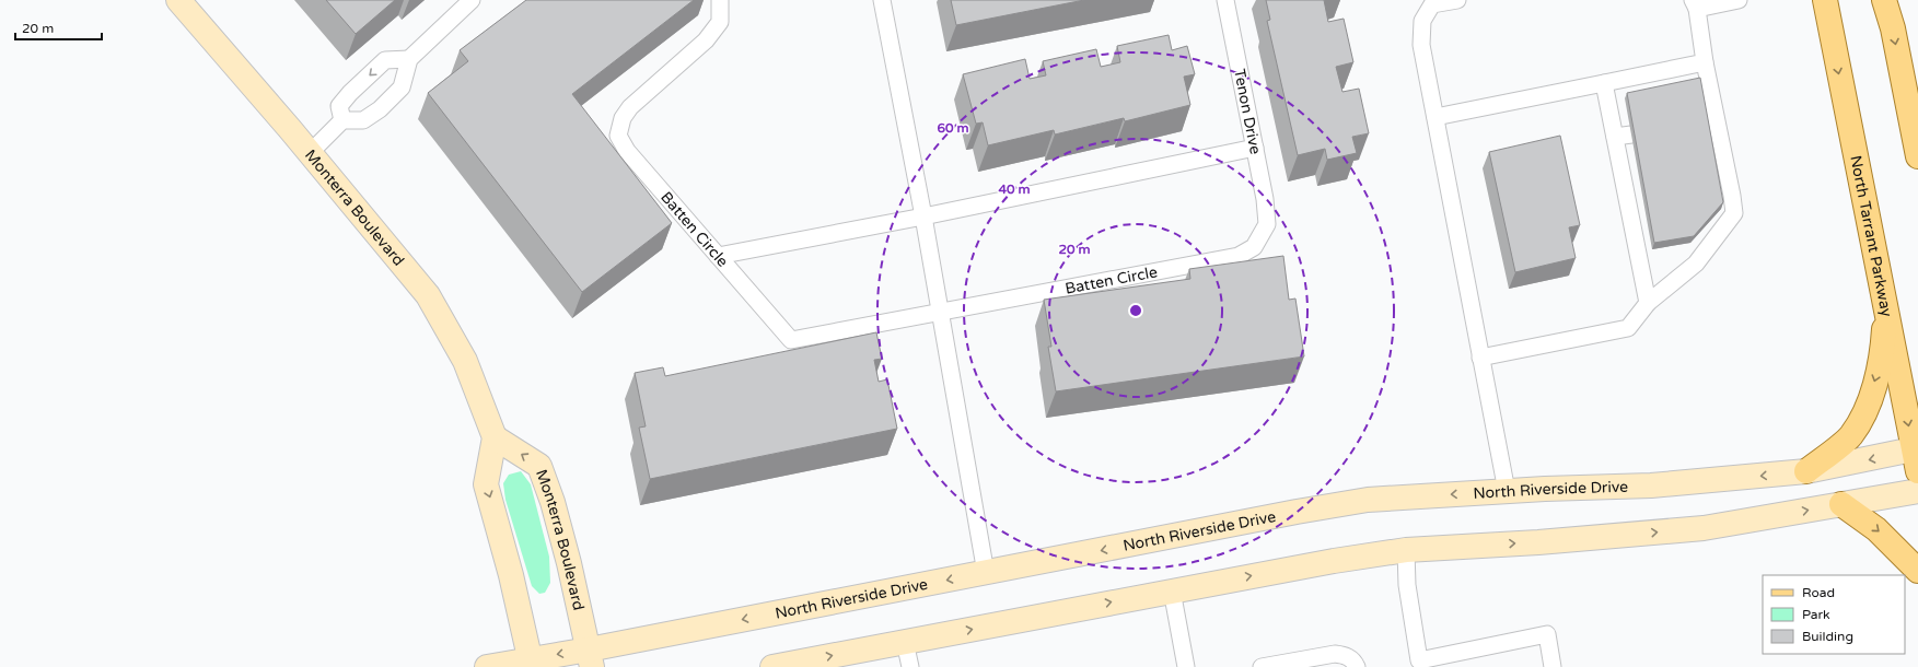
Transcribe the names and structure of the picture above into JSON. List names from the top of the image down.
{
  "streets": {
    "main road": ["Monterra Boulevard", "North Tarrant Parkway", "North Riverside Drive"],
    "lane": ["Tenon Drive", "Batten Circle"]
  },
  "crossings": [
    ["Tenon Drive", "Batten Circle"],
    ["Monterra Boulevard", "North Riverside Drive"],
    ["North Tarrant Parkway", "North Riverside Drive"]
  ],
  "legend": ["Road", "Park", "Building"],
  "scale_bar": "20 m",
  "rings": ["60 m", "40 m", "20 m"]
}
